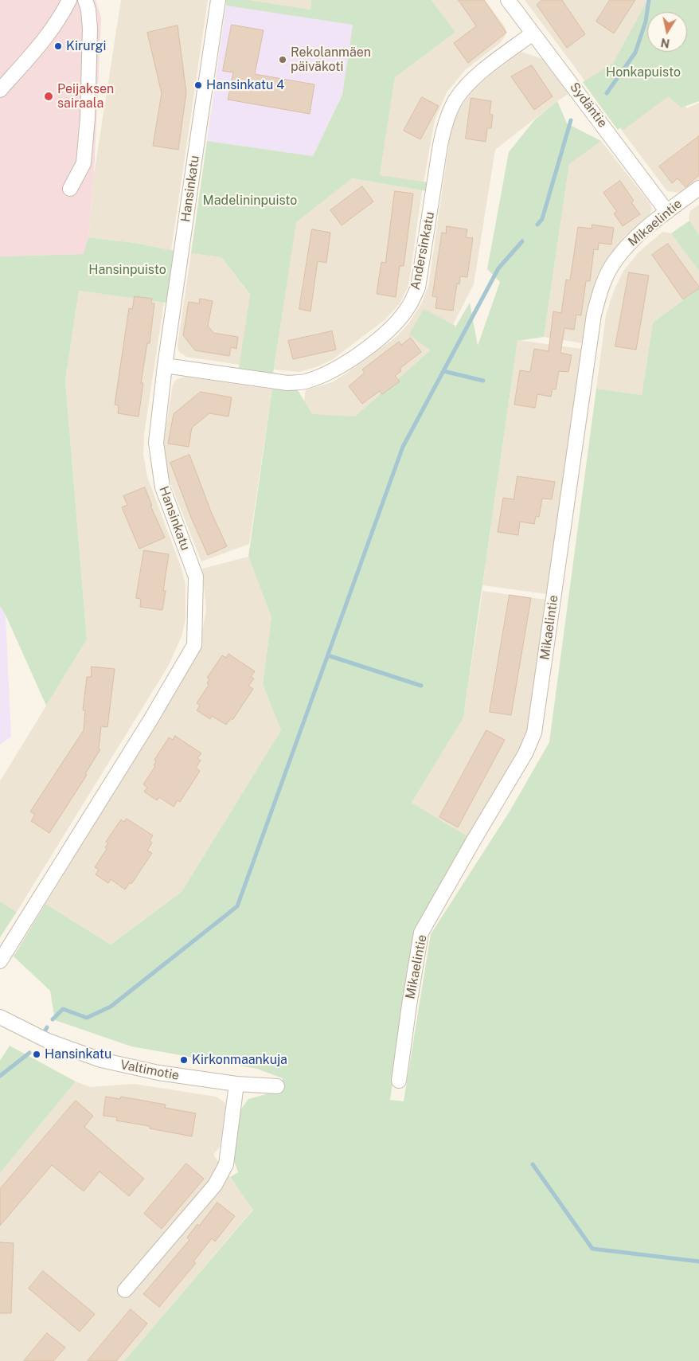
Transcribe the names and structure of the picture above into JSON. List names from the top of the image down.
{
  "streets": {
    "street": [
      "Sydäntie",
      "Hansinkatu",
      "Mikaelintie",
      "Andersinkatu",
      "Valtimotie"
    ]
  },
  "crossings": [
    ["Sydäntie", "Mikaelintie"],
    ["Sydäntie", "Andersinkatu"],
    ["Hansinkatu", "Andersinkatu"]
  ],
  "parks": ["Honkapuisto", "Madelininpuisto", "Hansinpuisto"],
  "places": [
    "Kirurgi",
    "Rekolanmäen päiväkoti",
    "Hansinkatu 4",
    "Peijaksen sairaala",
    "Hansinkatu",
    "Kirkonmaankuja"
  ],
  "north": "bottom"
}
